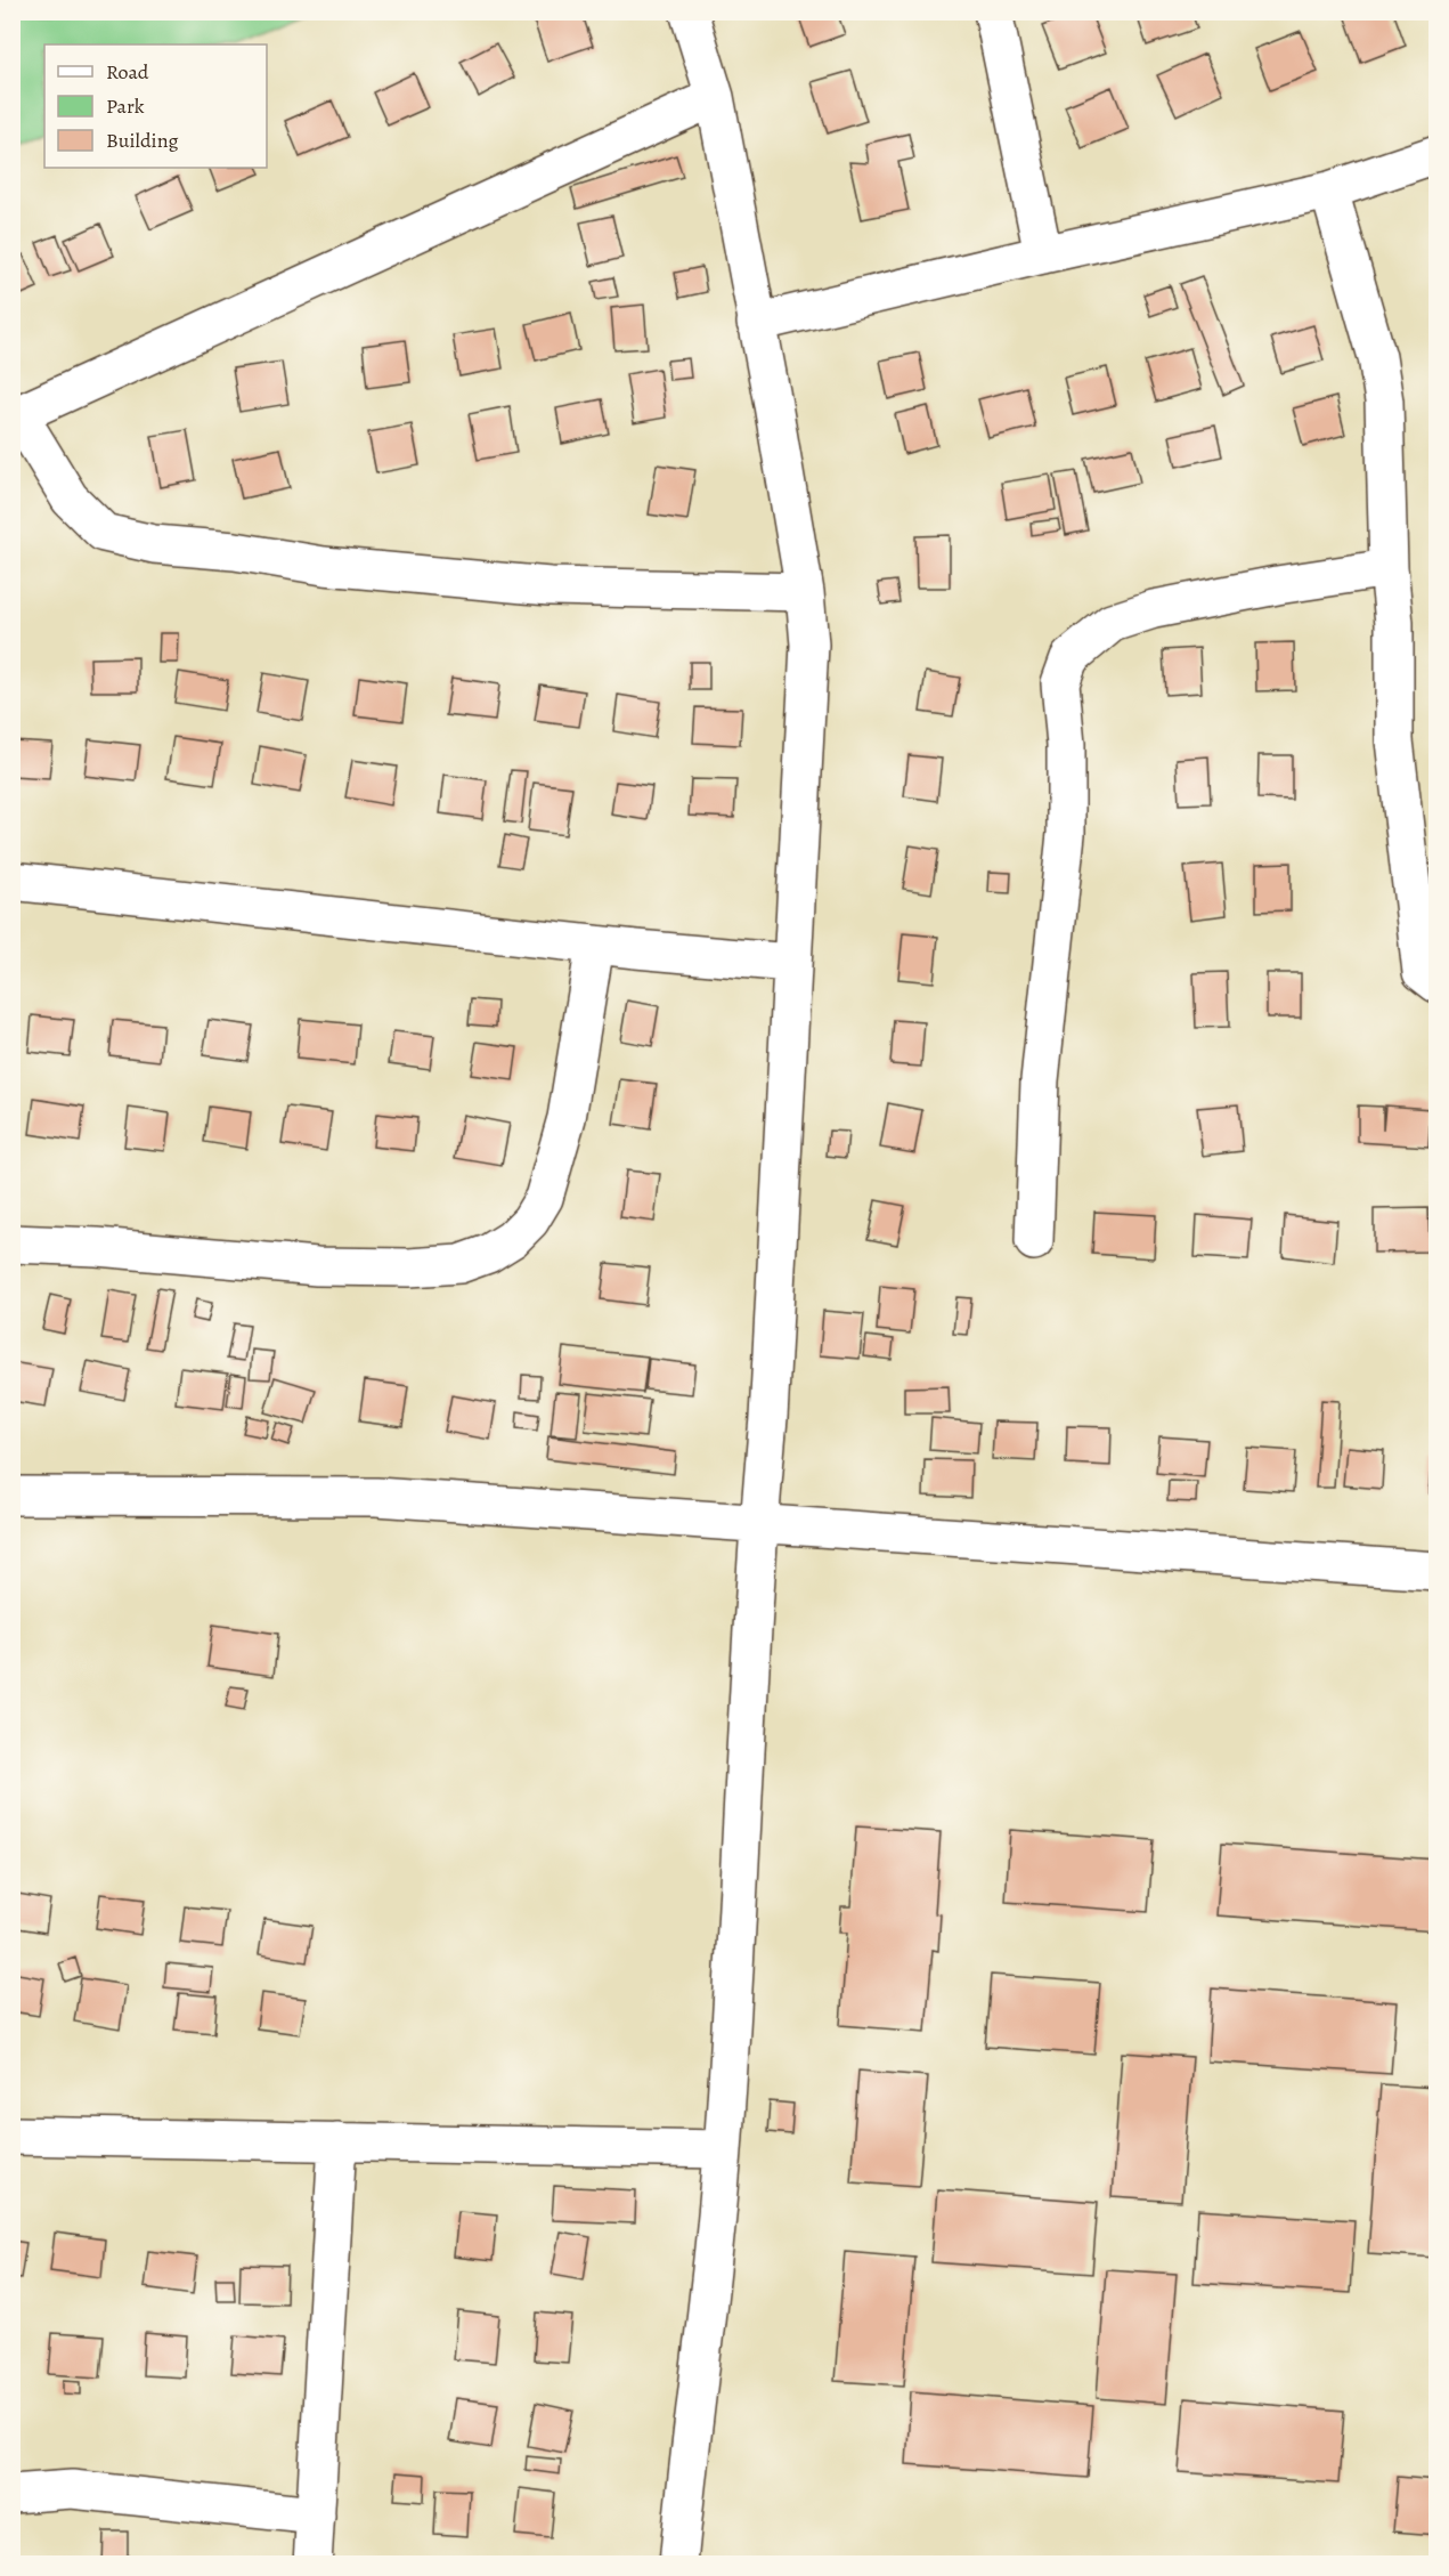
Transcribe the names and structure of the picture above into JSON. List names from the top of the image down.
{
  "legend": ["Road", "Park", "Building"]
}
